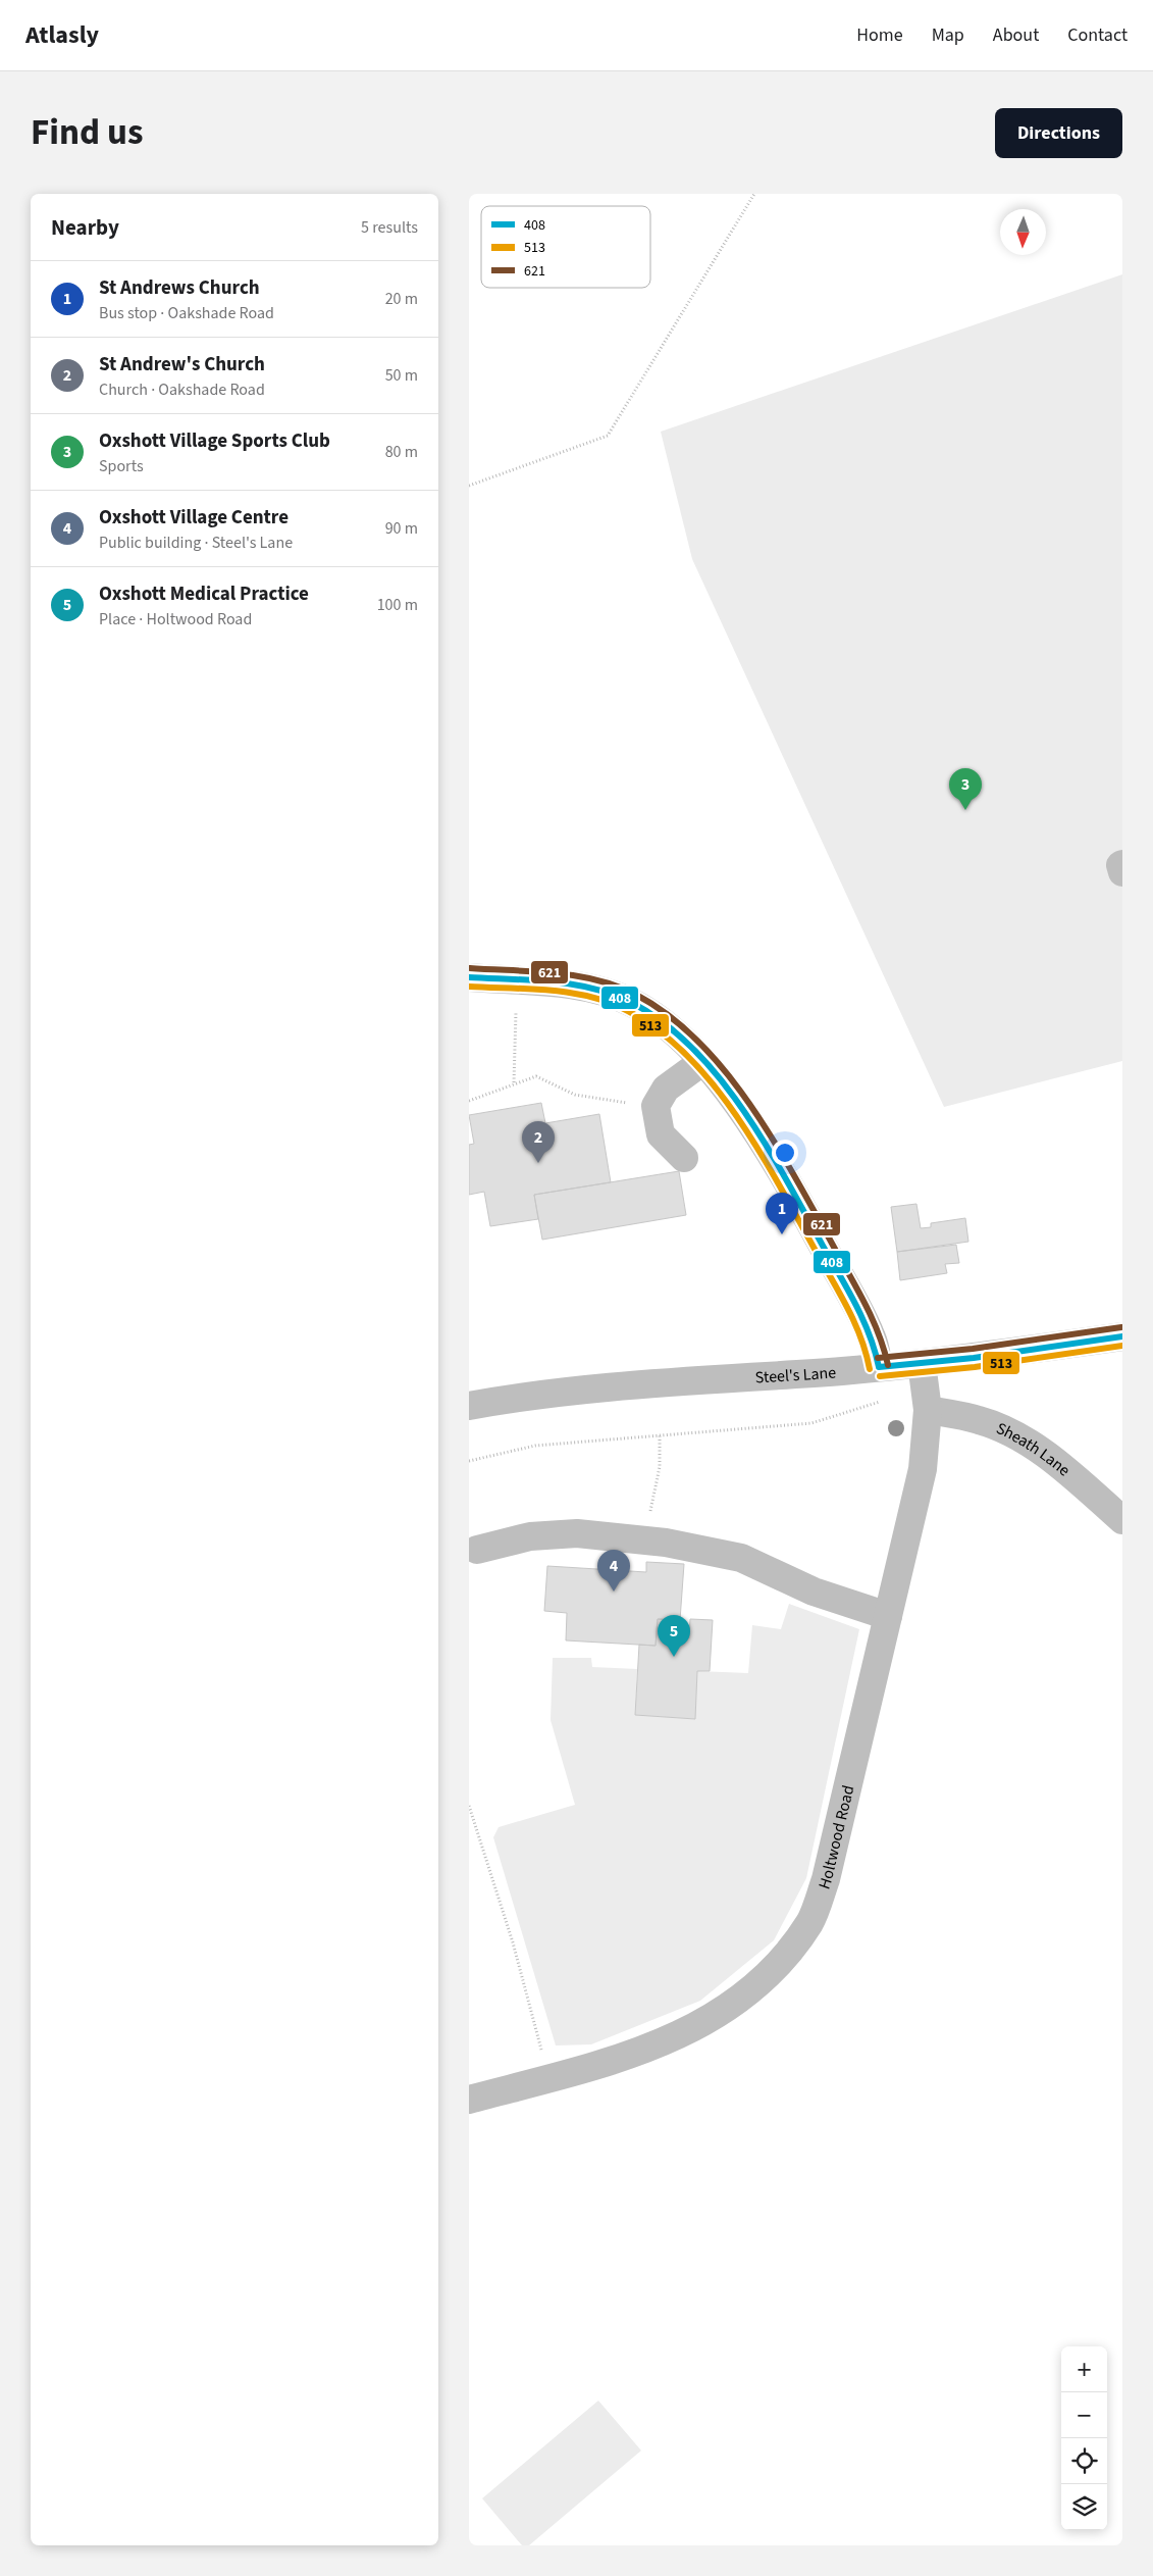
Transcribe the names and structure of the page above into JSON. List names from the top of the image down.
{
  "streets": {
    "street": ["Steel's Lane", "Sheath Lane", "Holtwood Road"]
  },
  "crossings": [
    ["Steel's Lane", "Sheath Lane"],
    ["Steel's Lane", "Holtwood Road"],
    ["Sheath Lane", "Holtwood Road"]
  ],
  "lines": ["transit line 621", "transit line 408", "transit line 513"],
  "legend": ["408", "513", "621"],
  "north": "bottom",
  "page": {
    "header": "Atlasly",
    "nav": [
      "Home",
      "Map",
      "About",
      "Contact"
    ],
    "title": "Find us",
    "buttons": "Directions",
    "heading": ["Nearby", "5 results"],
    "list": [
      {
        "mark": "1",
        "name": "St Andrews Church",
        "note": "Bus stop · Oakshade Road",
        "value": "20 m"
      },
      {
        "mark": "2",
        "name": "St Andrew's Church",
        "note": "Church · Oakshade Road",
        "value": "50 m"
      },
      {
        "mark": "3",
        "name": "Oxshott Village Sports Club",
        "note": "Sports",
        "value": "80 m"
      },
      {
        "mark": "4",
        "name": "Oxshott Village Centre",
        "note": "Public building · Steel's Lane",
        "value": "90 m"
      },
      {
        "mark": "5",
        "name": "Oxshott Medical Practice",
        "note": "Place · Holtwood Road",
        "value": "100 m"
      }
    ],
    "pins": [
      "3",
      "2",
      "1",
      "4",
      "5"
    ],
    "map_buttons": ["+", "−"]
  }
}
